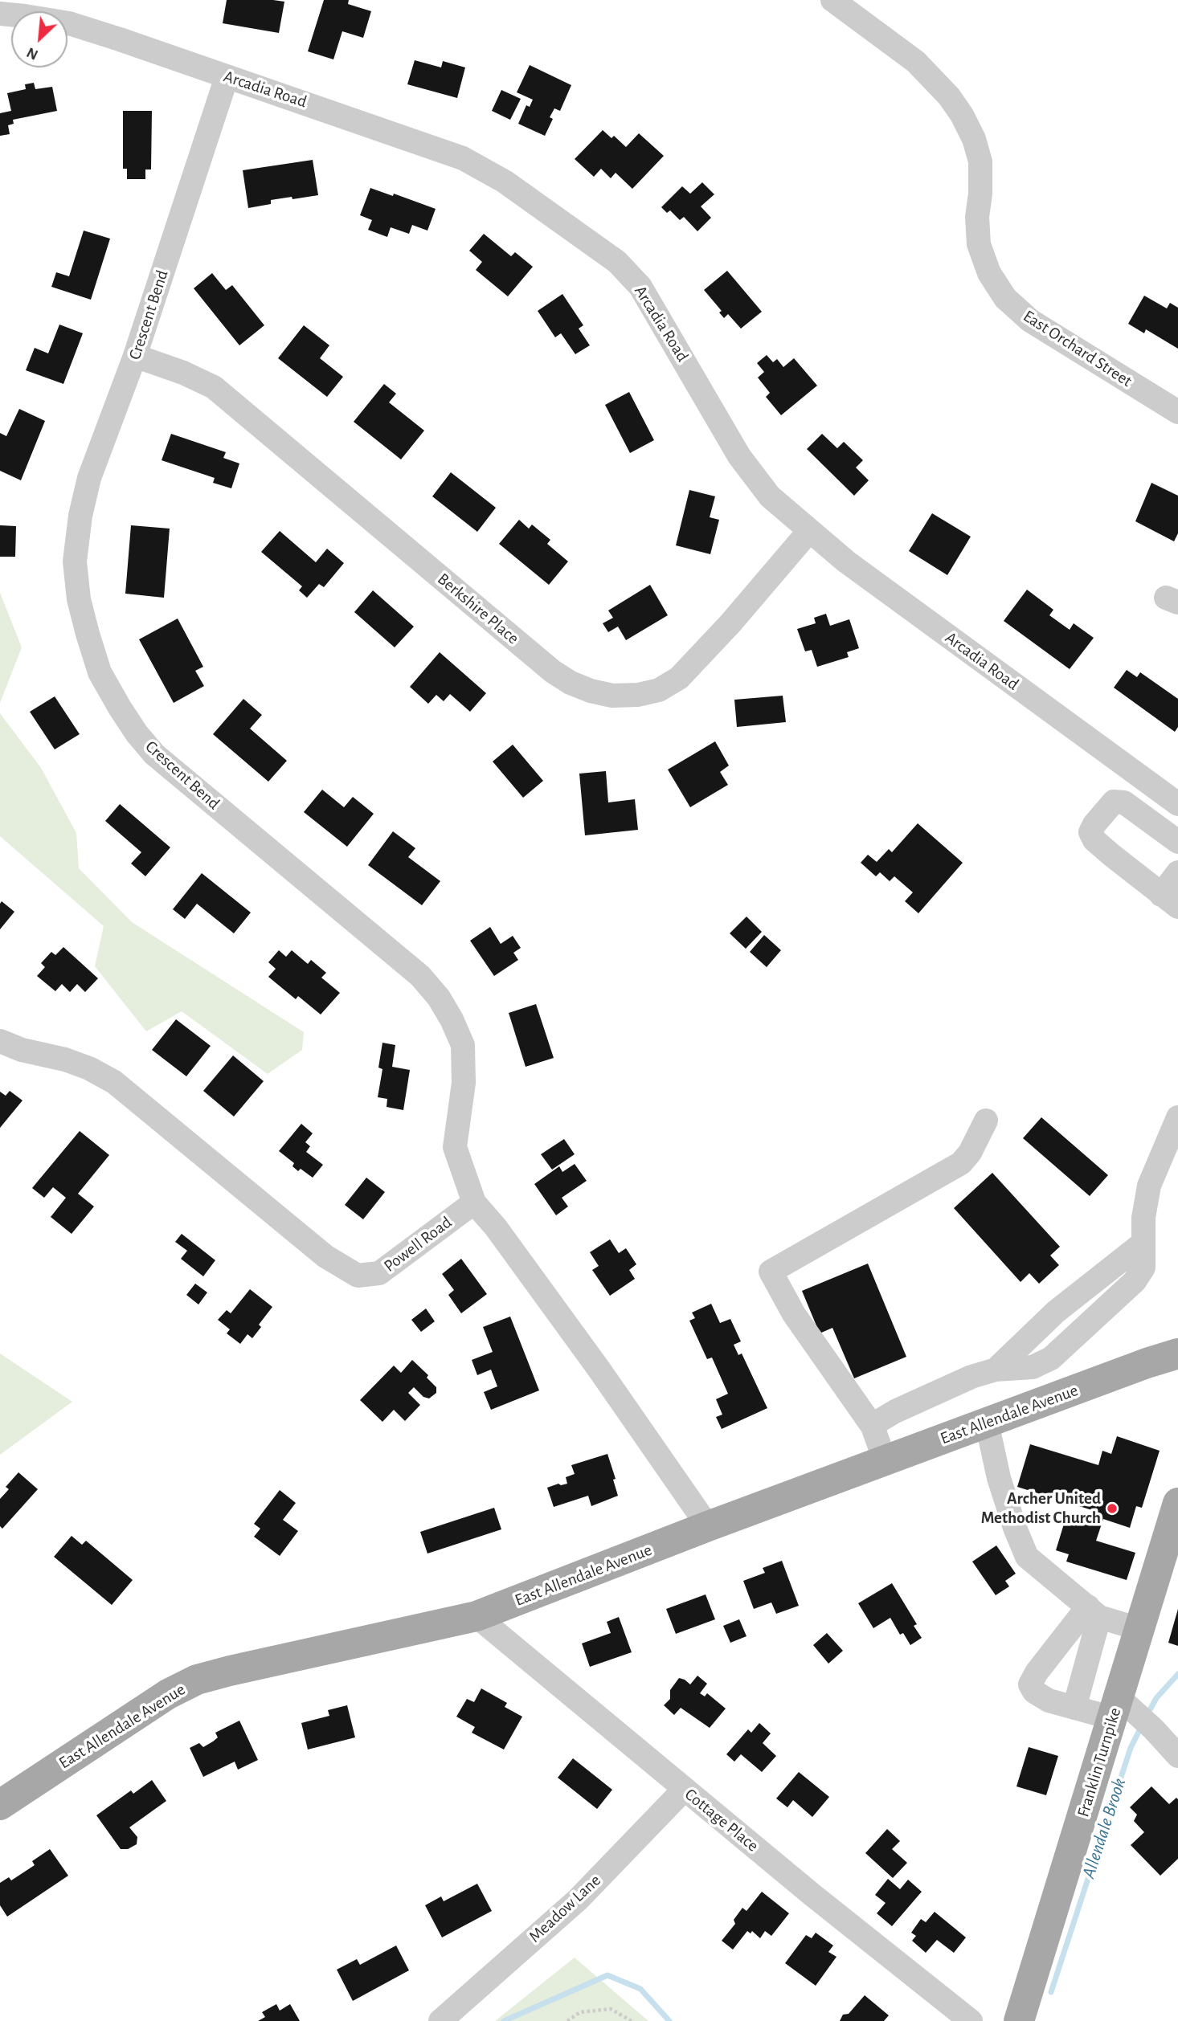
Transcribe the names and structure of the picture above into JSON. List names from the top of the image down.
{
  "streets": {
    "main road": ["East Allendale Avenue", "Franklin Turnpike"],
    "street": [
      "Arcadia Road",
      "Crescent Bend",
      "East Orchard Street",
      "Berkshire Place",
      "Powell Road",
      "Cottage Place",
      "Meadow Lane"
    ]
  },
  "crossings": [
    ["Arcadia Road", "Crescent Bend"],
    ["Arcadia Road", "Berkshire Place"],
    ["Crescent Bend", "Berkshire Place"],
    ["Crescent Bend", "Powell Road"],
    ["East Allendale Avenue", "Cottage Place"],
    ["Cottage Place", "Meadow Lane"]
  ],
  "water": ["Allendale Brook"],
  "places": ["Archer United Methodist Church"],
  "north": "bottom left"
}
